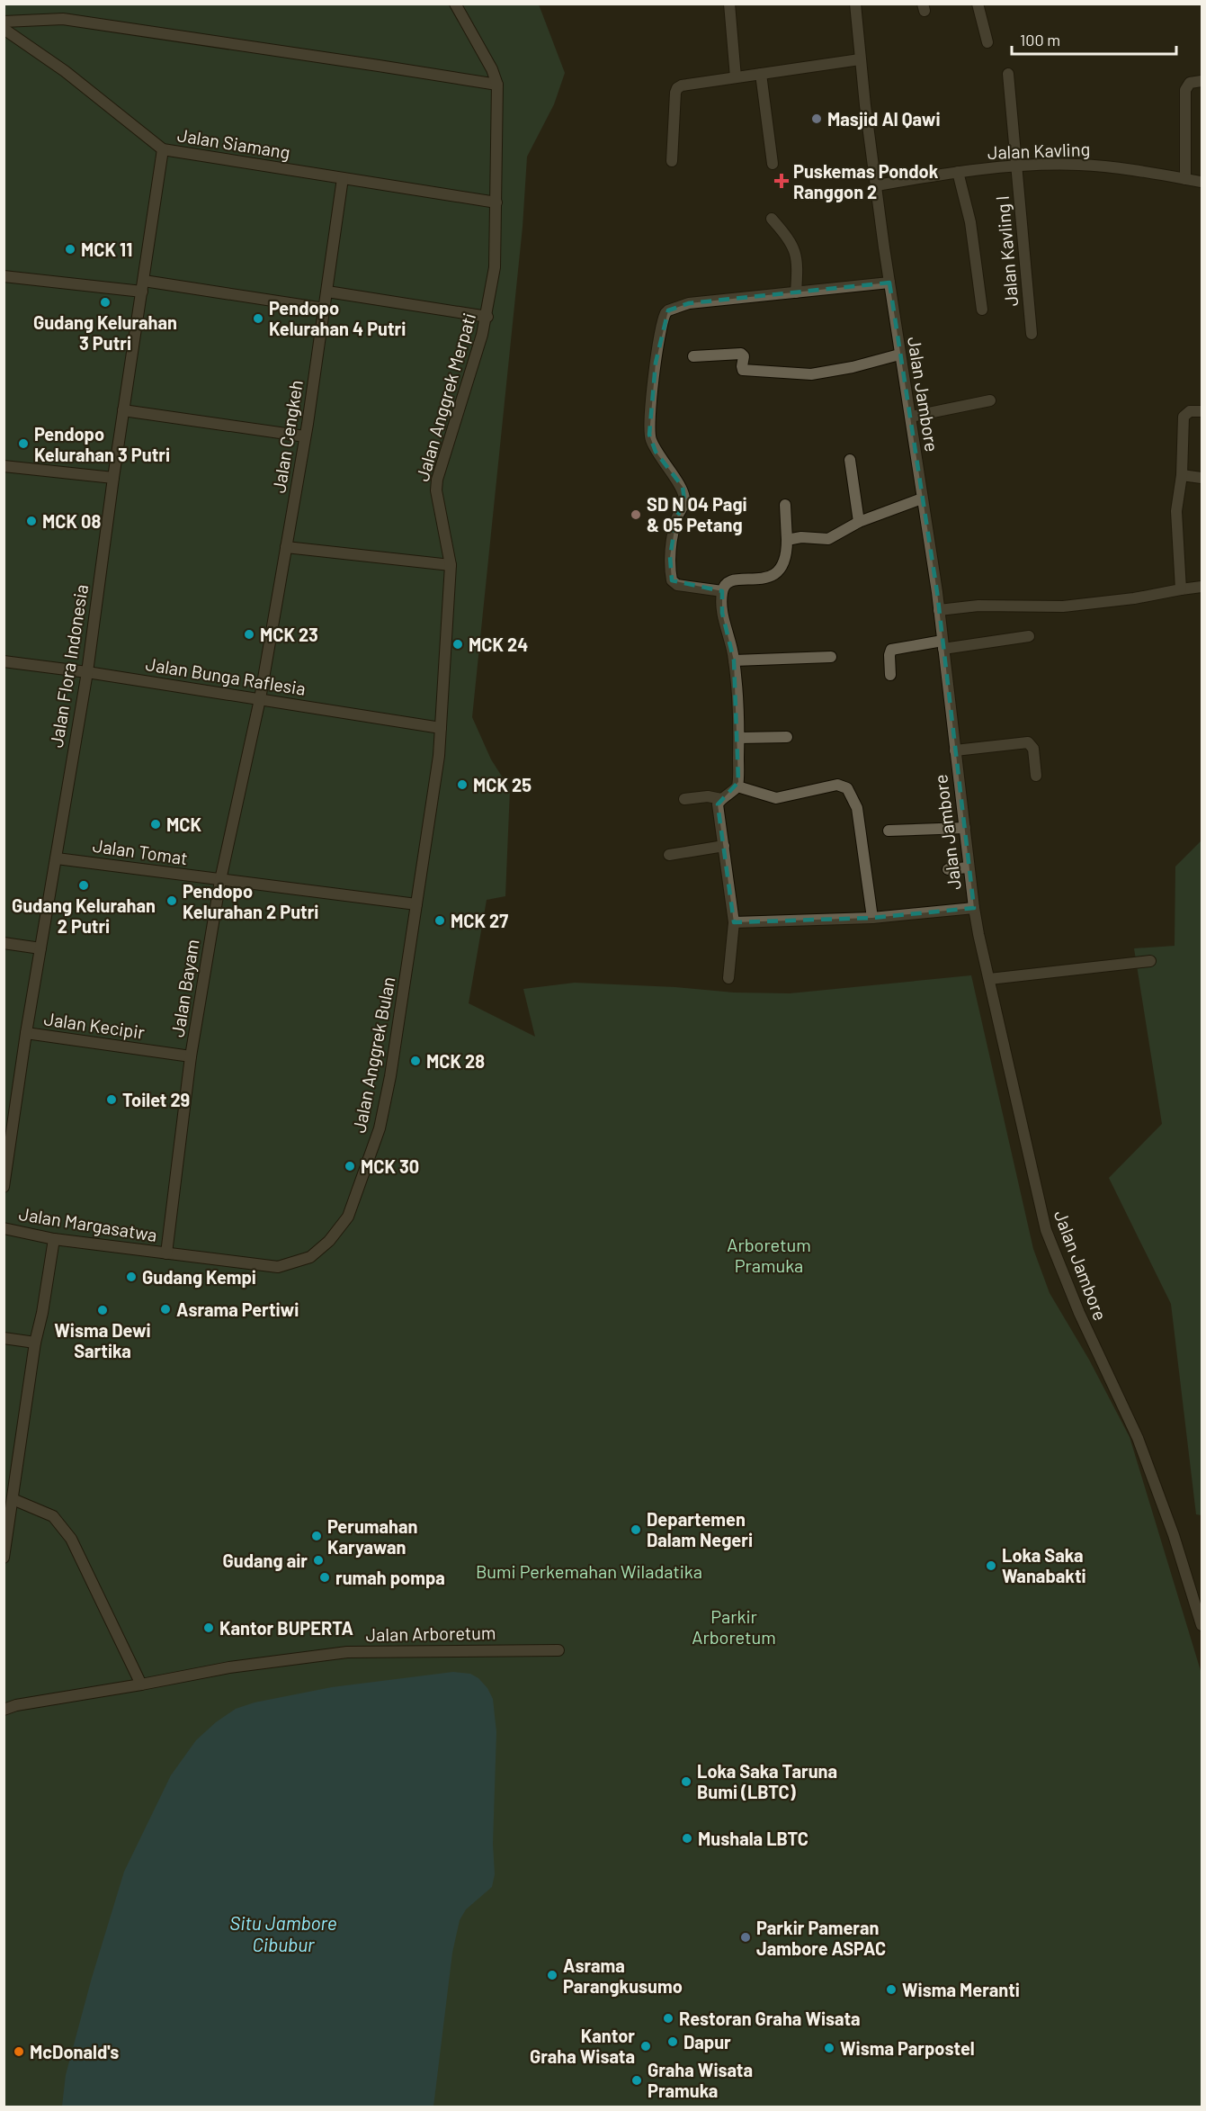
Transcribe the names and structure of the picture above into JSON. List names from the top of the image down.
{
  "streets": {
    "street": [
      "Jalan Siamang",
      "Jalan Kavling",
      "Jalan Kavling I",
      "Jalan Jambore",
      "Jalan Anggrek Merpati",
      "Jalan Cengkeh",
      "Jalan Flora Indonesia",
      "Jalan Bunga Raflesia",
      "Jalan Tomat",
      "Jalan Bayam",
      "Jalan Kecipir",
      "Jalan Anggrek Bulan",
      "Jalan Margasatwa",
      "Jalan Arboretum"
    ]
  },
  "crossings": [
    ["Jalan Siamang", "Jalan Anggrek Merpati"],
    ["Jalan Siamang", "Jalan Cengkeh"],
    ["Jalan Siamang", "Jalan Flora Indonesia"],
    ["Jalan Kavling", "Jalan Kavling I"],
    ["Jalan Kavling", "Jalan Jambore"],
    ["Jalan Anggrek Merpati", "Jalan Bunga Raflesia"],
    ["Jalan Anggrek Merpati", "Jalan Anggrek Bulan"],
    ["Jalan Cengkeh", "Jalan Bunga Raflesia"],
    ["Jalan Cengkeh", "Jalan Bayam"],
    ["Jalan Flora Indonesia", "Jalan Bunga Raflesia"],
    ["Jalan Flora Indonesia", "Jalan Tomat"],
    ["Jalan Flora Indonesia", "Jalan Kecipir"],
    ["Jalan Bunga Raflesia", "Jalan Bayam"],
    ["Jalan Bunga Raflesia", "Jalan Anggrek Bulan"],
    ["Jalan Tomat", "Jalan Bayam"],
    ["Jalan Tomat", "Jalan Anggrek Bulan"],
    ["Jalan Bayam", "Jalan Kecipir"],
    ["Jalan Bayam", "Jalan Anggrek Bulan"],
    ["Jalan Bayam", "Jalan Margasatwa"],
    ["Jalan Anggrek Bulan", "Jalan Margasatwa"]
  ],
  "water": ["Situ Jambore Cibubur"],
  "parks": ["Arboretum Pramuka", "Bumi Perkemahan Wiladatika", "Parkir Arboretum"],
  "places": {
    "other": [
      "Masjid Al Qawi",
      "MCK 11",
      "Gudang Kelurahan 3 Putri",
      "Pendopo Kelurahan 4 Putri",
      "Pendopo Kelurahan 3 Putri",
      "SD N 04 Pagi & 05 Petang",
      "MCK 08",
      "MCK 23",
      "MCK 24",
      "MCK 25",
      "MCK",
      "Gudang Kelurahan 2 Putri",
      "Pendopo Kelurahan 2 Putri",
      "MCK 27",
      "MCK 28",
      "Toilet 29",
      "MCK 30",
      "Gudang Kempi",
      "Asrama Pertiwi",
      "Wisma Dewi Sartika",
      "Departemen Dalam Negeri",
      "Perumahan Karyawan",
      "Gudang air",
      "Loka Saka Wanabakti",
      "rumah pompa",
      "Kantor BUPERTA",
      "Loka Saka Taruna Bumi (LBTC)",
      "Mushala LBTC",
      "Parkir Pameran Jambore ASPAC",
      "Asrama Parangkusumo",
      "Wisma Meranti",
      "Restoran Graha Wisata",
      "Dapur",
      "Kantor Graha Wisata",
      "Wisma Parpostel",
      "McDonald's",
      "Graha Wisata Pramuka"
    ],
    "health": ["Puskemas Pondok Ranggon 2"]
  },
  "scale_bar": "100 m"
}
